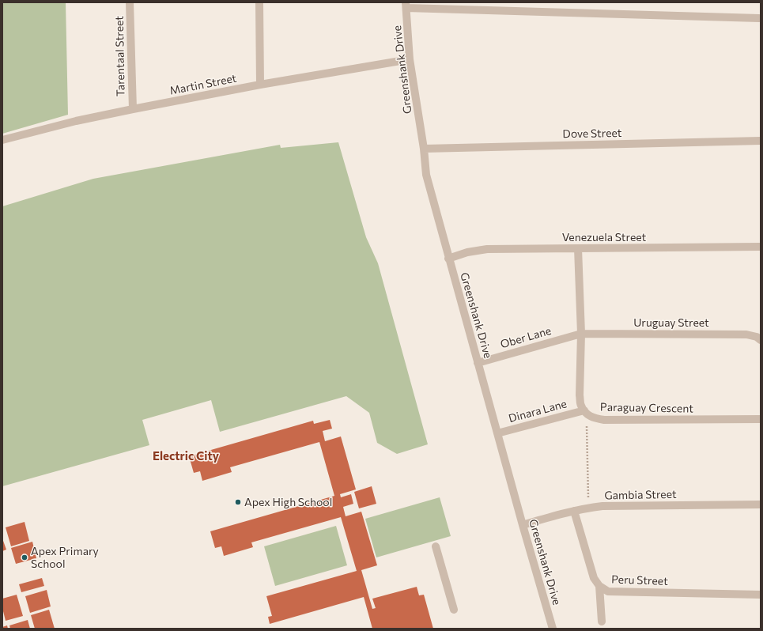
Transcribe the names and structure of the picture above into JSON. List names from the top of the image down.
{
  "streets": {
    "street": [
      "Tarentaal Street",
      "Greenshank Drive",
      "Martin Street",
      "Dove Street",
      "Venezuela Street",
      "Uruguay Street",
      "Ober Lane",
      "Paraguay Crescent",
      "Dinara Lane",
      "Gambia Street",
      "Peru Street"
    ]
  },
  "crossings": [
    ["Tarentaal Street", "Martin Street"],
    ["Greenshank Drive", "Martin Street"],
    ["Greenshank Drive", "Dove Street"],
    ["Greenshank Drive", "Venezuela Street"],
    ["Greenshank Drive", "Ober Lane"],
    ["Greenshank Drive", "Dinara Lane"],
    ["Greenshank Drive", "Gambia Street"],
    ["Venezuela Street", "Paraguay Crescent"],
    ["Uruguay Street", "Ober Lane"],
    ["Uruguay Street", "Paraguay Crescent"],
    ["Ober Lane", "Paraguay Crescent"],
    ["Paraguay Crescent", "Dinara Lane"],
    ["Gambia Street", "Peru Street"]
  ],
  "districts": ["Electric City"],
  "places": ["Apex High School", "Apex Primary School"]
}
